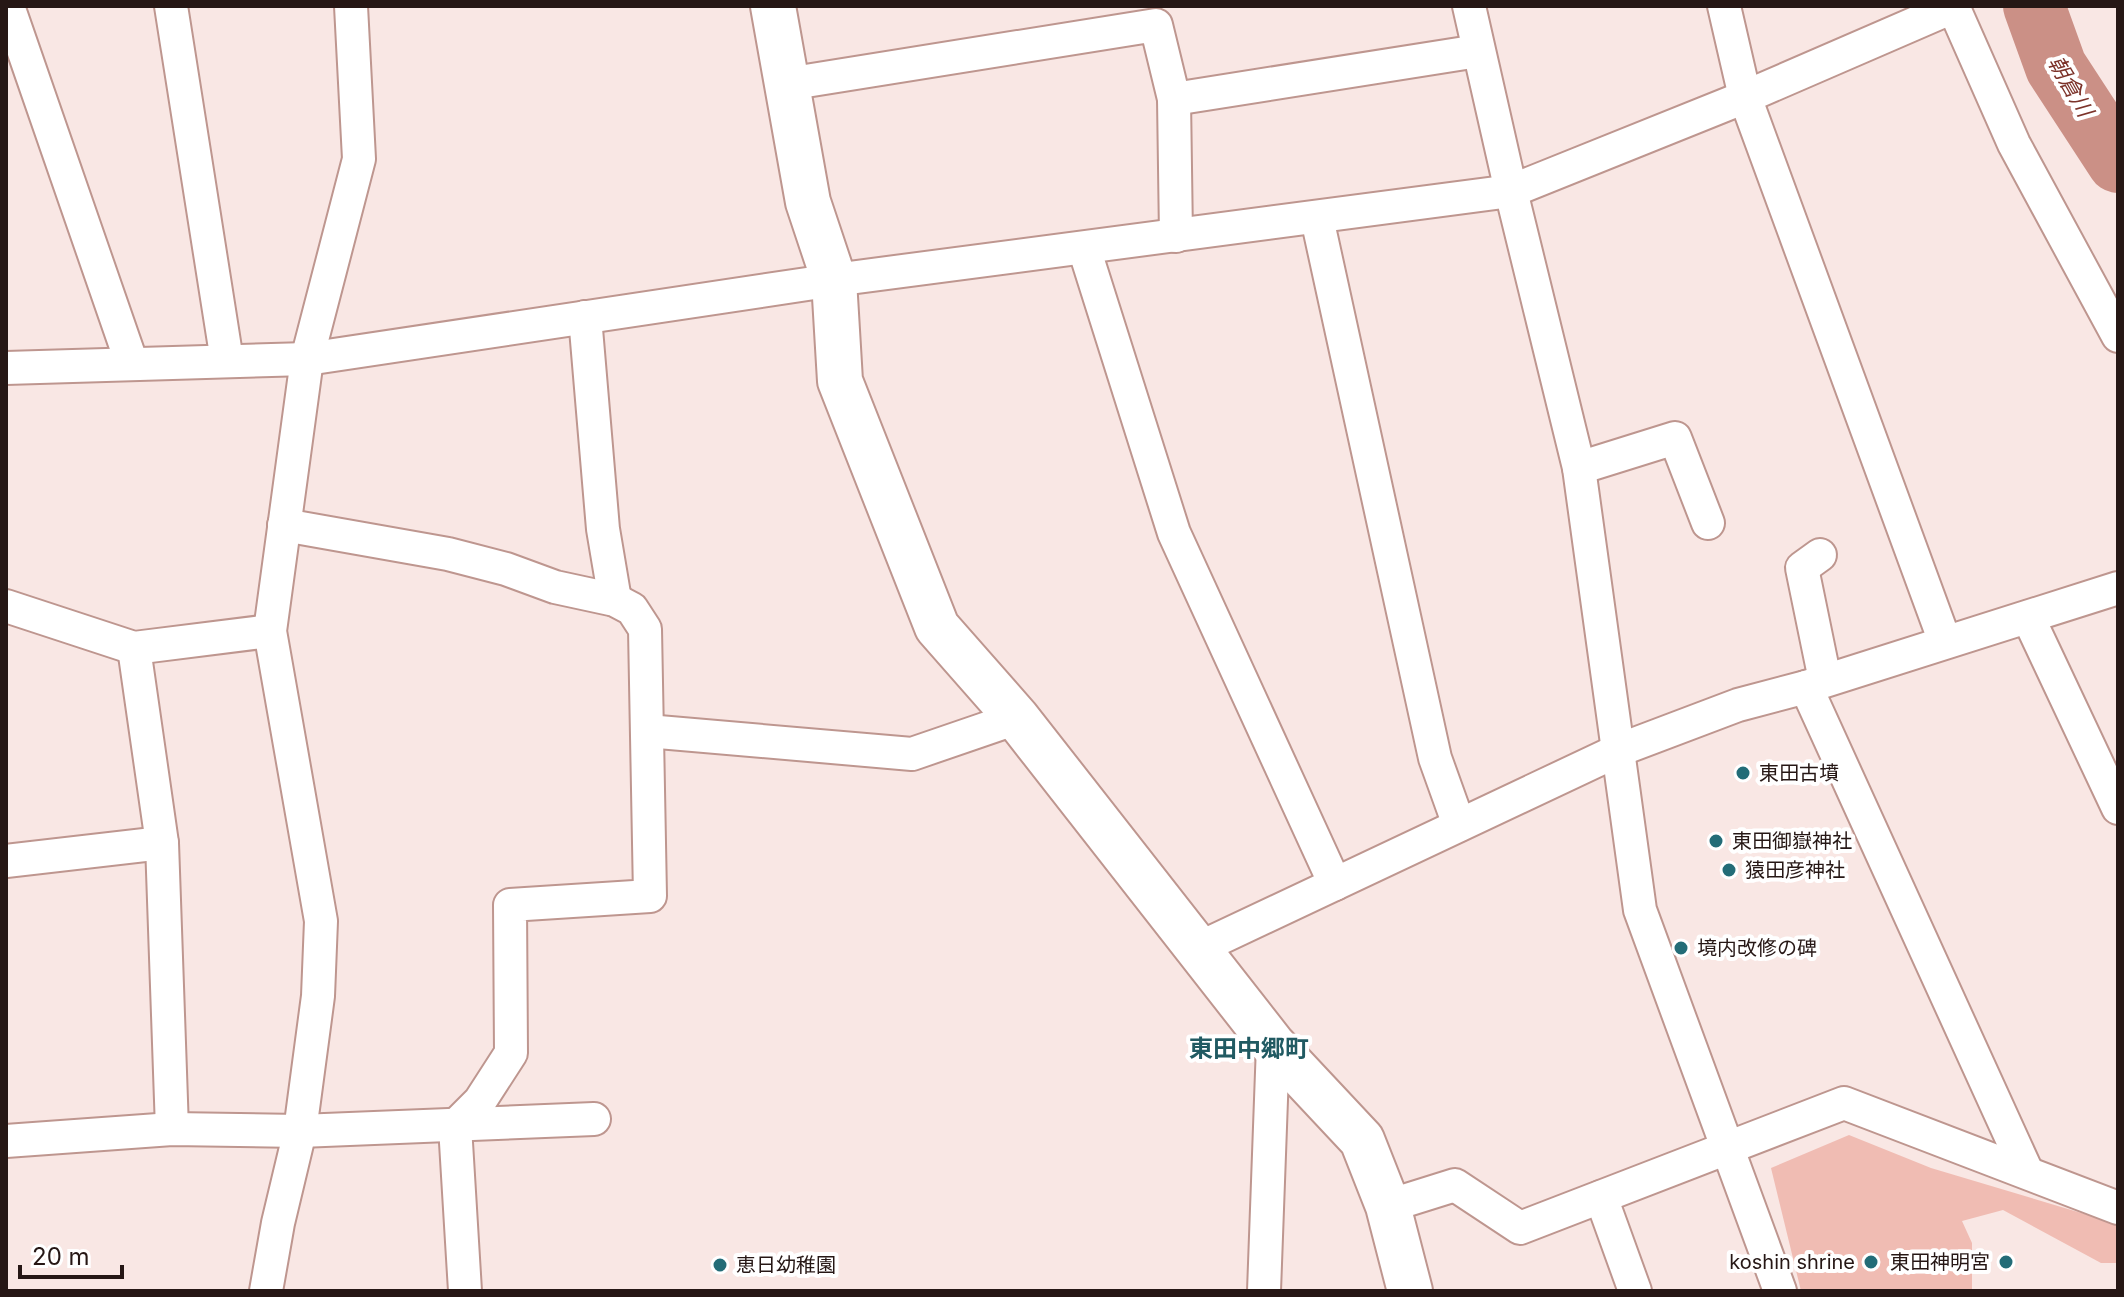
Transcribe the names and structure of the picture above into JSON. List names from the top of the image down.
{
  "districts": ["東田中郷町"],
  "water": ["朝倉川"],
  "places": [
    "東田古墳",
    "東田御嶽神社",
    "猿田彦神社",
    "境内改修の碑",
    "koshin shrine",
    "東田神明宮",
    "恵日幼稚園"
  ],
  "scale_bar": "20 m"
}
